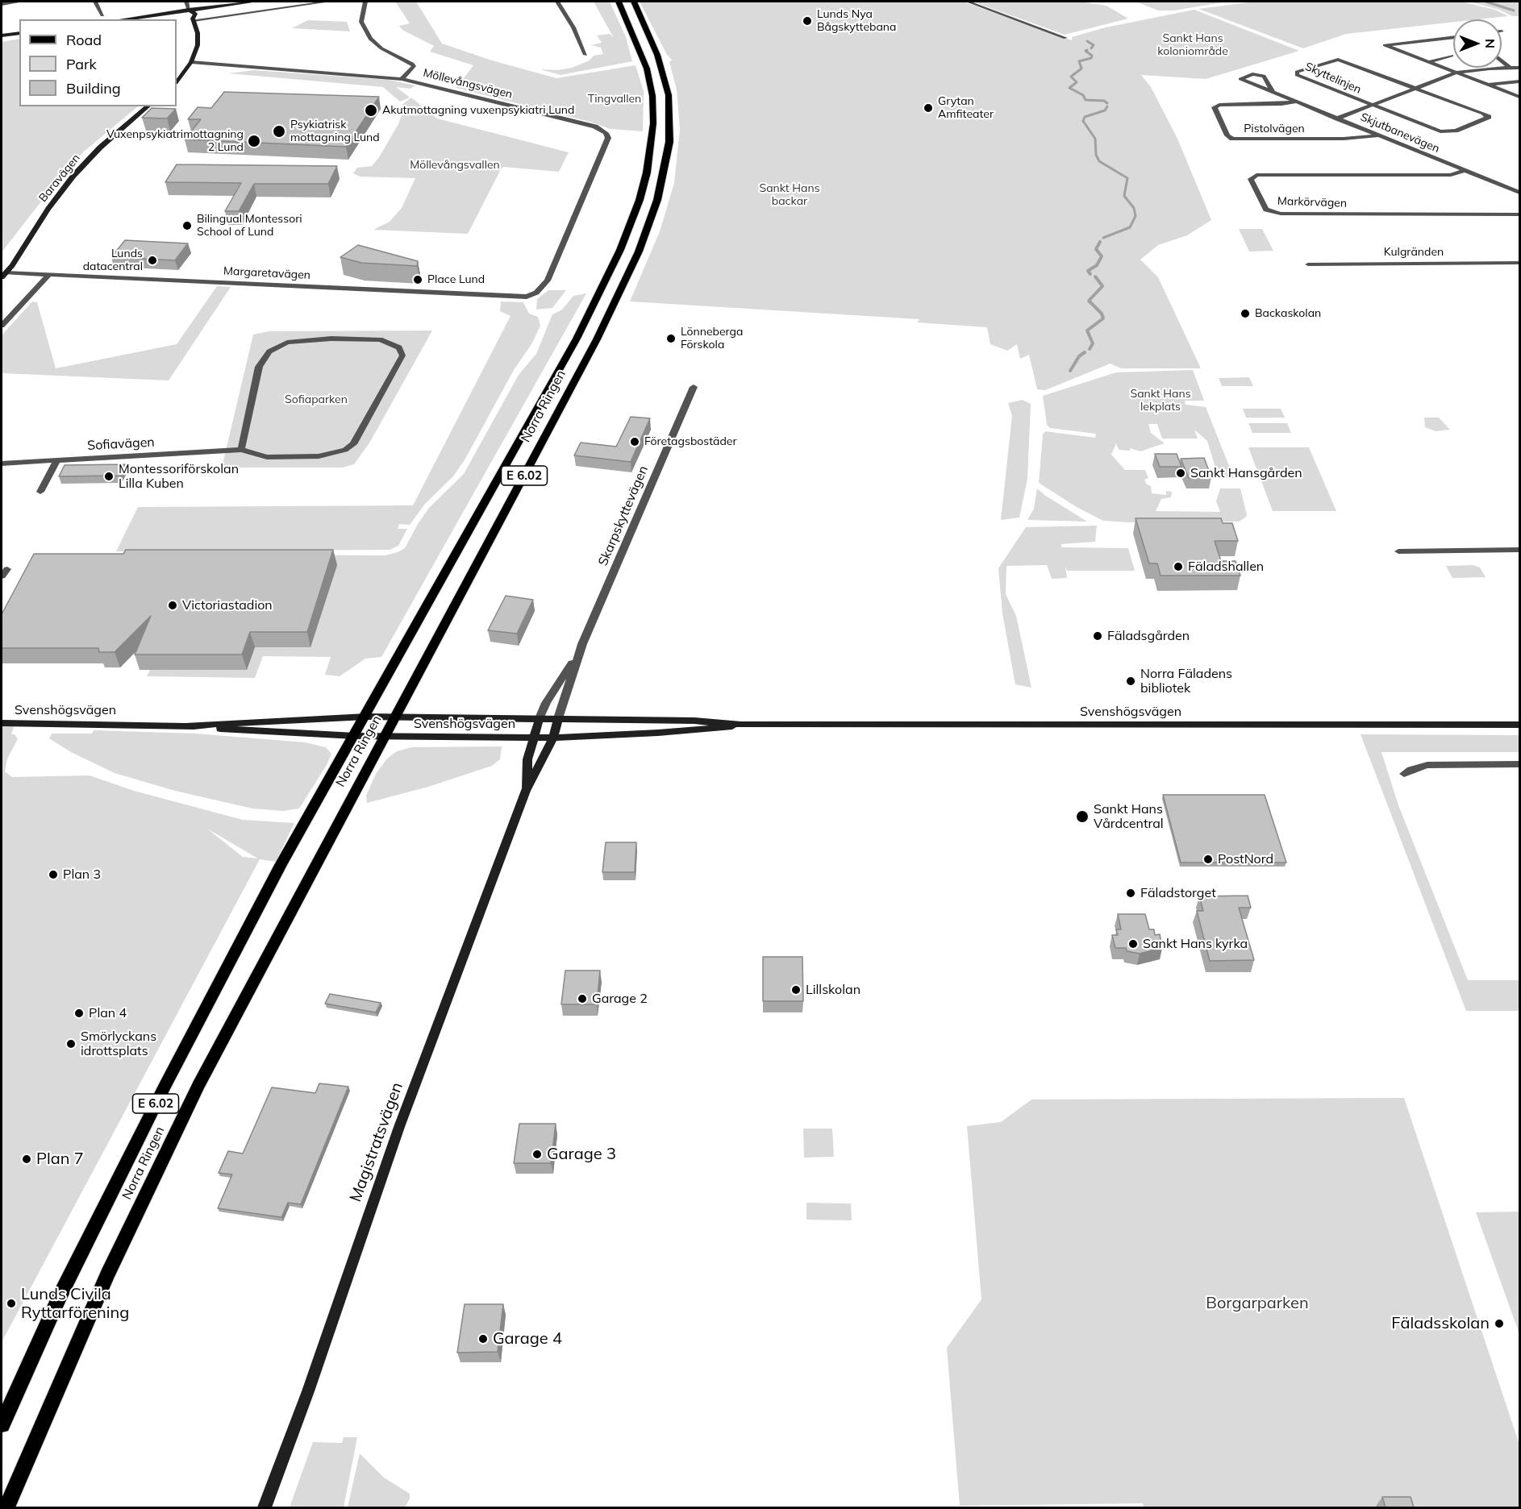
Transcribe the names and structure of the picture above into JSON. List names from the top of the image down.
{
  "streets": {
    "main road": [
      "Baravägen",
      "Norra Ringen",
      "E 6.02",
      "Skarpskyttevägen",
      "Svenshögsvägen",
      "Magistratsvägen"
    ],
    "street": [
      "Skyttelinjen",
      "Möllevångsvägen",
      "Pistolvägen",
      "Skjutbanevägen",
      "Markörvägen",
      "Kulgränden",
      "Margaretavägen",
      "Sofiavägen"
    ]
  },
  "crossings": [
    ["Skyttelinjen", "Skjutbanevägen"],
    ["Möllevångsvägen", "Margaretavägen"],
    ["Pistolvägen", "Skjutbanevägen"],
    ["Skjutbanevägen", "Markörvägen"],
    ["Baravägen", "Margaretavägen"],
    ["Norra Ringen", "Svenshögsvägen"],
    ["Skarpskyttevägen", "Svenshögsvägen"],
    ["Skarpskyttevägen", "Magistratsvägen"],
    ["Svenshögsvägen", "Magistratsvägen"]
  ],
  "parks": [
    "Sankt Hans koloniområde",
    "Tingvallen",
    "Möllevångsvallen",
    "Sankt Hans backar",
    "Sankt Hans lekplats",
    "Sofiaparken",
    "Borgarparken"
  ],
  "places": [
    "Lunds Nya Bågskyttebana",
    "Grytan Amfiteater",
    "Akutmottagning vuxenpsykiatri Lund",
    "Psykiatrisk mottagning Lund",
    "Vuxenpsykiatrimottagning 2 Lund",
    "Bilingual Montessori School of Lund",
    "Lunds datacentral",
    "Place Lund",
    "Backaskolan",
    "Lönneberga Förskola",
    "Företagsbostäder",
    "Sankt Hansgården",
    "Montessoriförskolan Lilla Kuben",
    "Fäladshallen",
    "Victoriastadion",
    "Fäladsgården",
    "Norra Fäladens bibliotek",
    "Sankt Hans Vårdcentral",
    "PostNord",
    "Plan 3",
    "Fäladstorget",
    "Sankt Hans kyrka",
    "Lillskolan",
    "Garage 2",
    "Plan 4",
    "Smörlyckans idrottsplats",
    "Garage 3",
    "Plan 7",
    "Lunds Civila Ryttarförening",
    "Fäladsskolan",
    "Garage 4"
  ],
  "legend": ["Road", "Park", "Building"],
  "north": "right"
}
